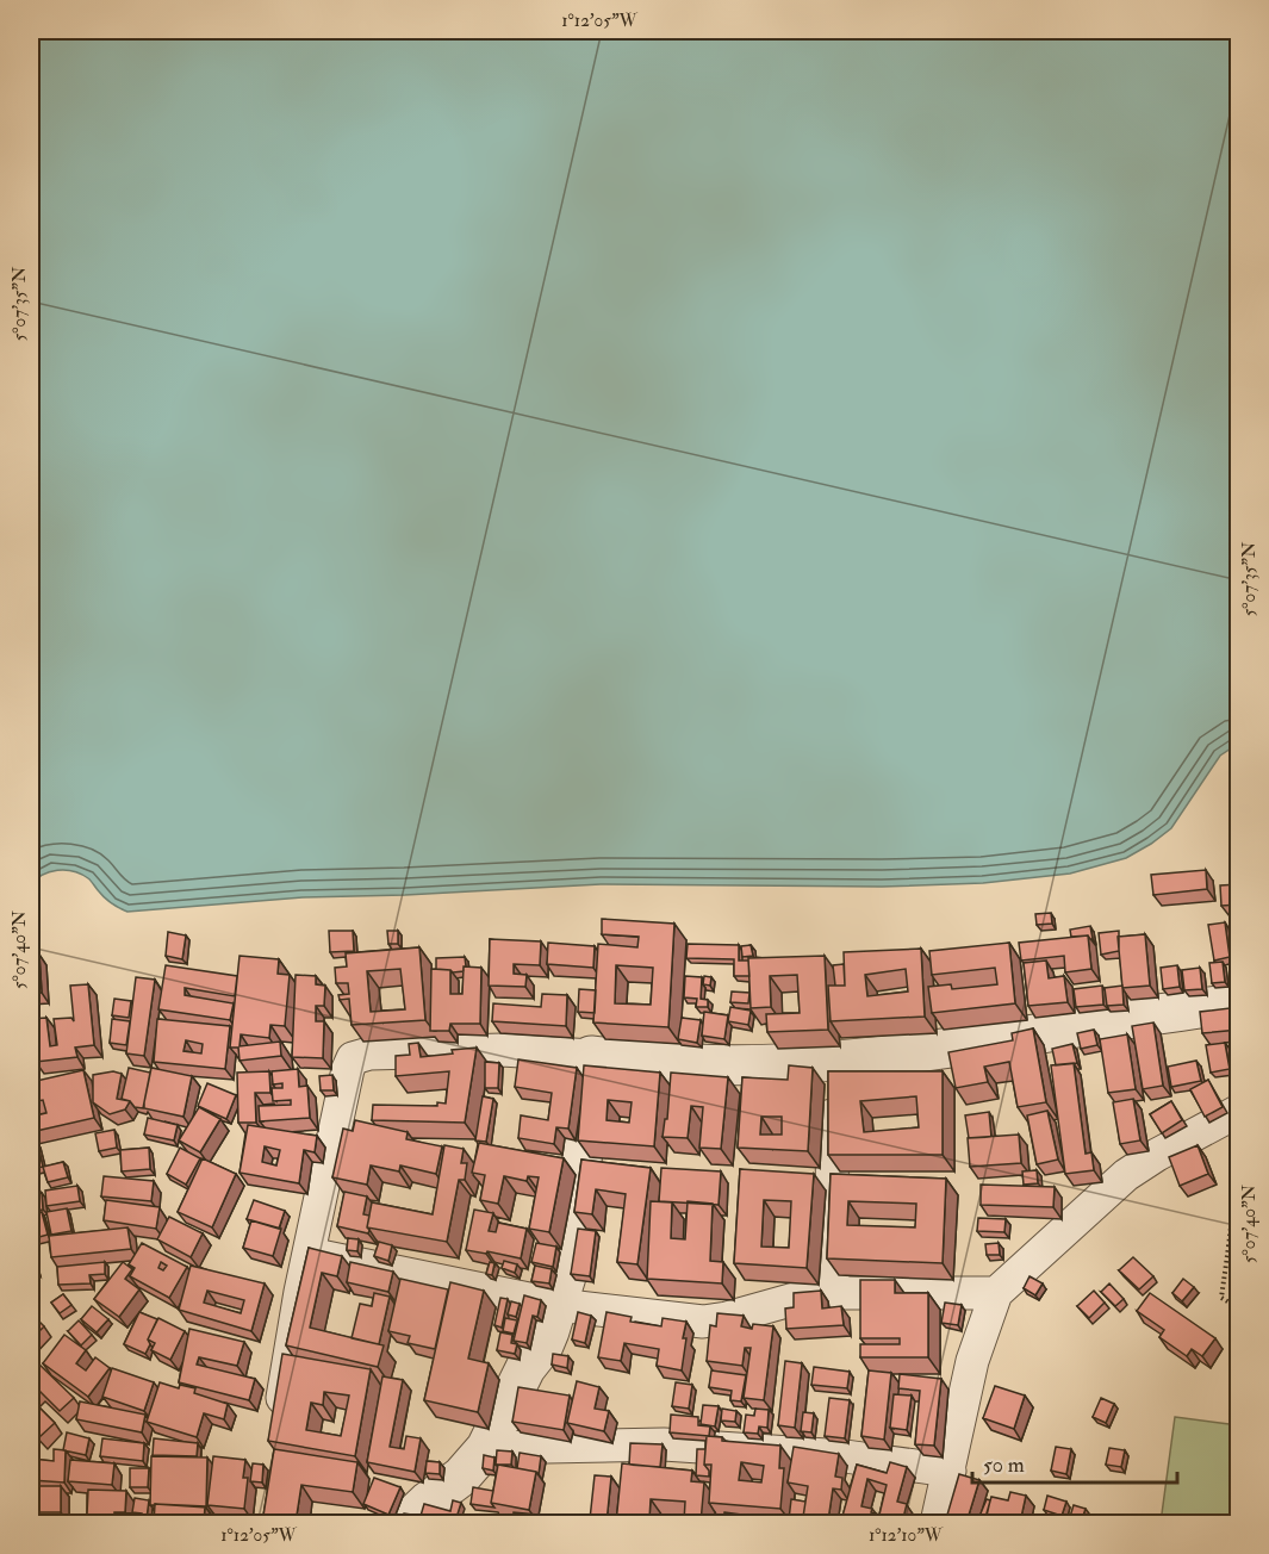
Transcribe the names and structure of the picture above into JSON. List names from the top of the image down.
{
  "scale_bar": "50 m",
  "coordinates": [
    "1°12'05\"W",
    "5°07'35\"N",
    "5°07'40\"N",
    "1°12'10\"W"
  ]
}
